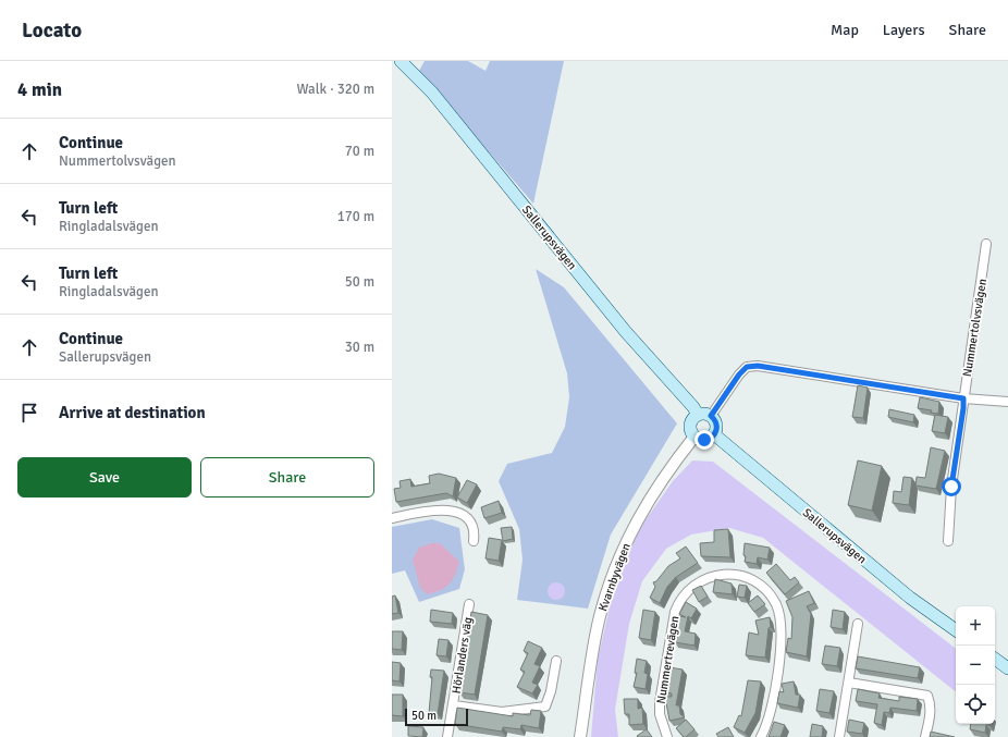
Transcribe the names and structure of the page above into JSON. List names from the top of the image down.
{
  "streets": {
    "main road": ["Sallerupsvägen"],
    "street": [
      "Nummertolvsvägen",
      "Kvarnbyvägen",
      "Hörlanders väg",
      "Nummertrevägen"
    ]
  },
  "crossings": [
    ["Sallerupsvägen", "Kvarnbyvägen"]
  ],
  "scale_bar": "50 m",
  "page": {
    "header": "Locato",
    "nav": ["Map", "Layers", "Share"],
    "heading": ["4 min", "Walk · 320 m"],
    "list": [
      ["Continue", "Nummertolvsvägen", "70 m"],
      ["Turn left", "Ringladalsvägen", "170 m"],
      ["Turn left", "Ringladalsvägen", "50 m"],
      ["Continue", "Sallerupsvägen", "30 m"],
      "Arrive at destination"
    ],
    "buttons": ["Save", "Share"],
    "map_buttons": ["+", "−"],
    "scale": "50 m"
  }
}
